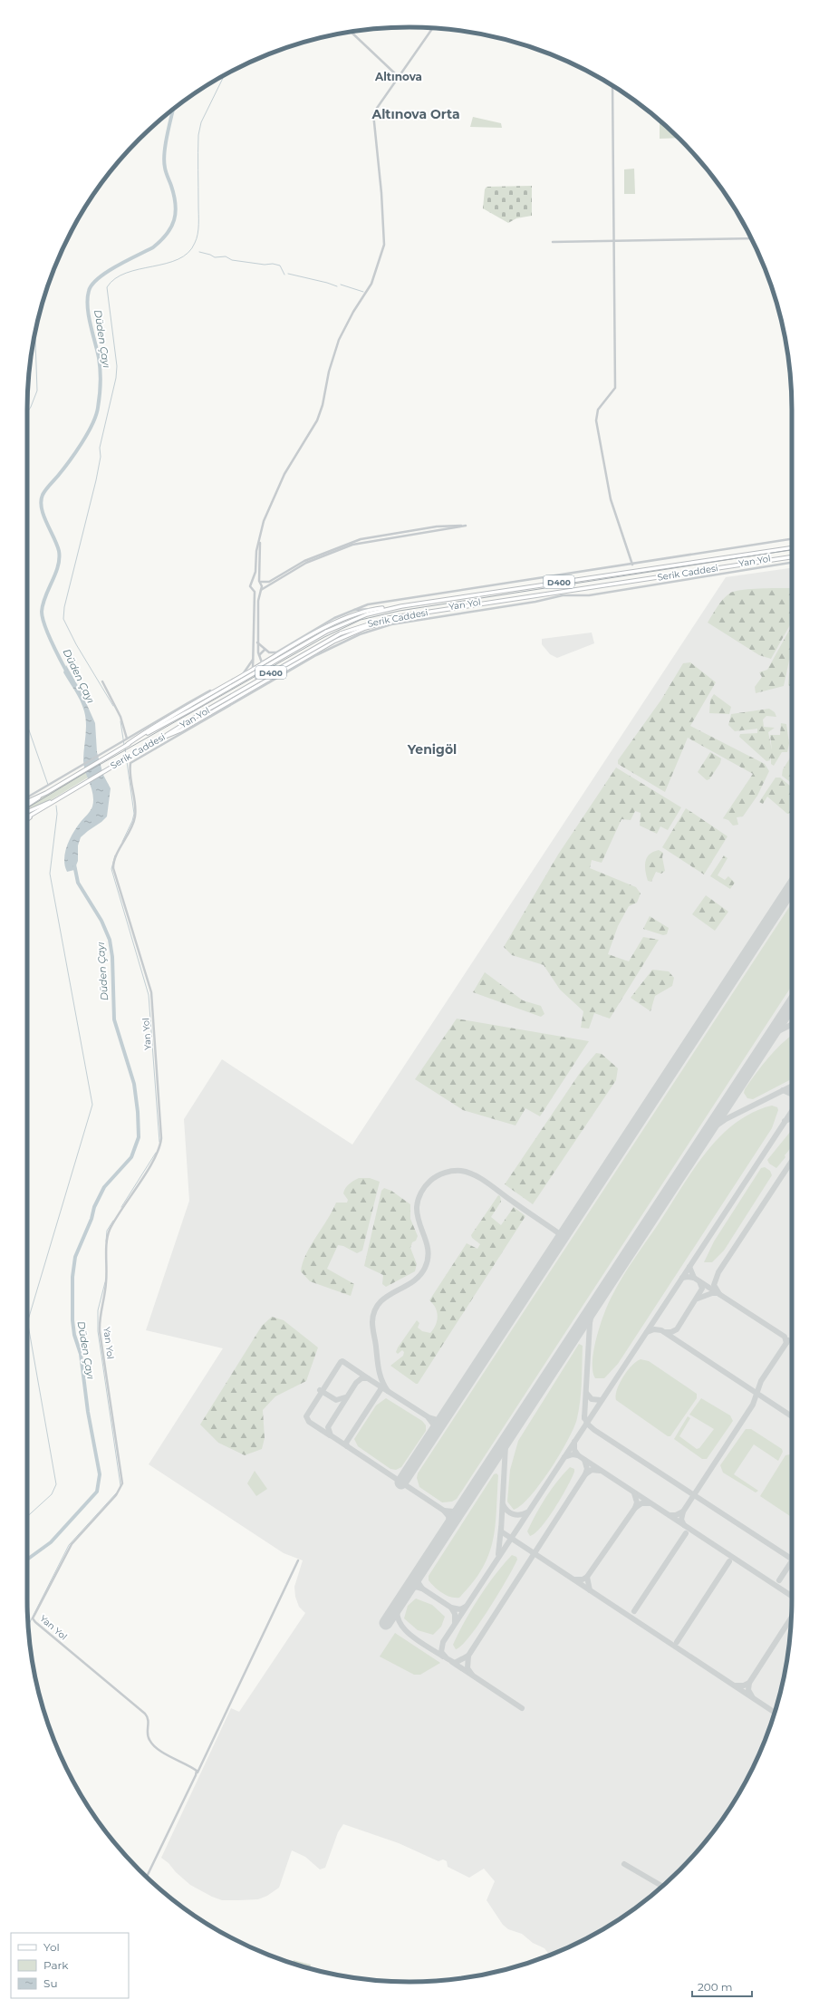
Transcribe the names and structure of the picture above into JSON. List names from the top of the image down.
{
  "streets": {
    "main road": ["Serik Caddesi", "D400"],
    "street": ["Yan Yol"]
  },
  "crossings": [
    ["Serik Caddesi", "D400"]
  ],
  "districts": ["Altınova", "Altınova Orta", "Yenigöl"],
  "water": ["Düden Çayı"],
  "legend": ["Yol", "Park", "Su"],
  "scale_bar": "200 m"
}
